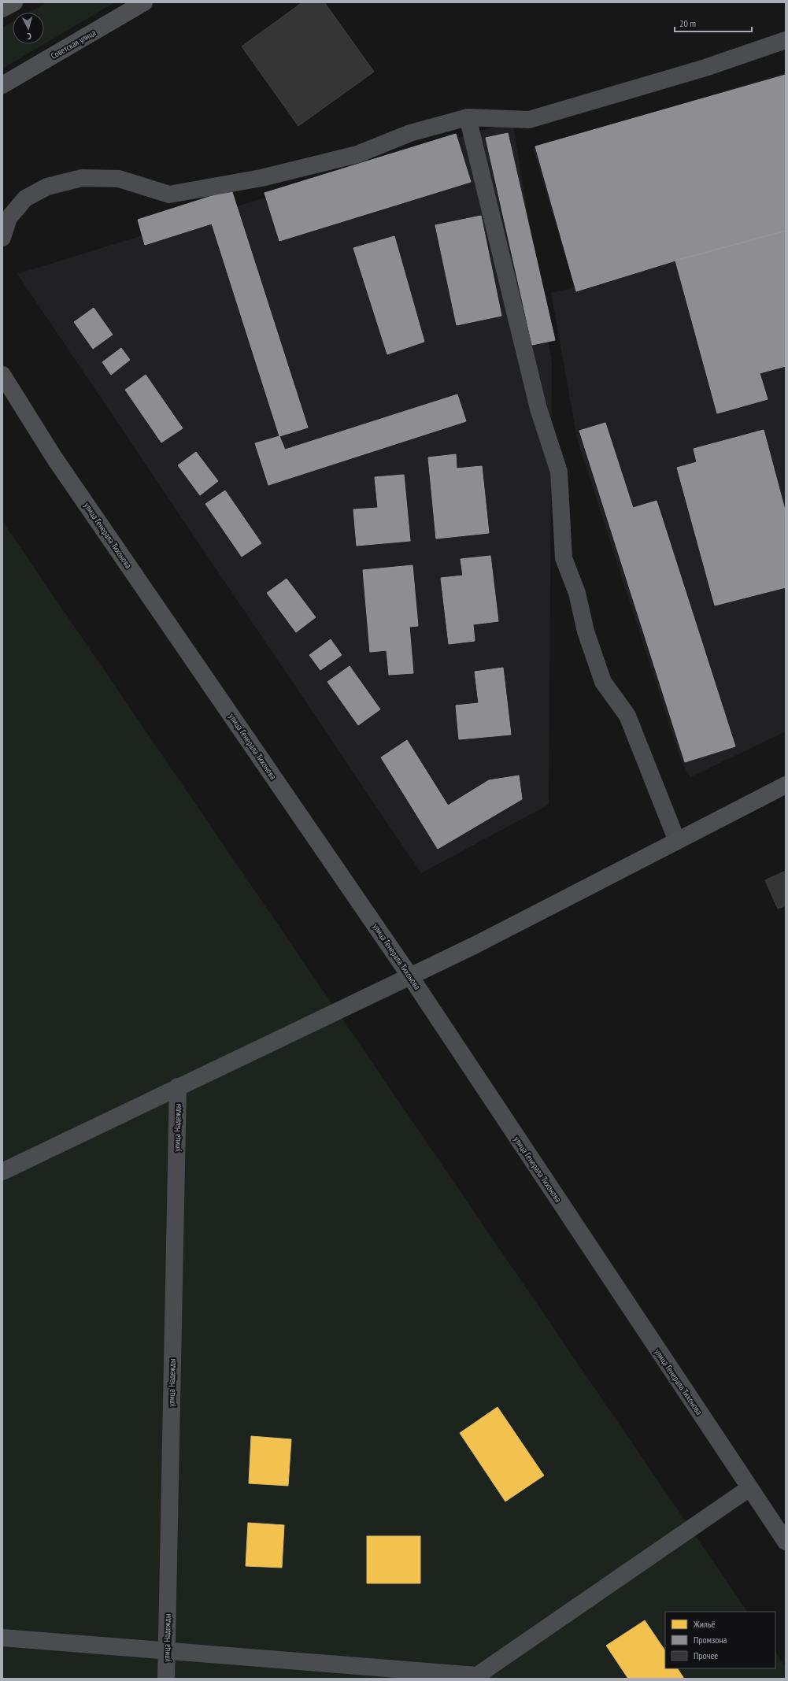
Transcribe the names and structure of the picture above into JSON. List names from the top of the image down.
{
  "streets": {
    "main road": ["Советская улица", "улица Генерала Тихонова"],
    "street": ["улица Надежды"]
  },
  "legend": ["Жильё", "Промзона", "Прочее"],
  "scale_bar": "20 m",
  "north": "bottom"
}
